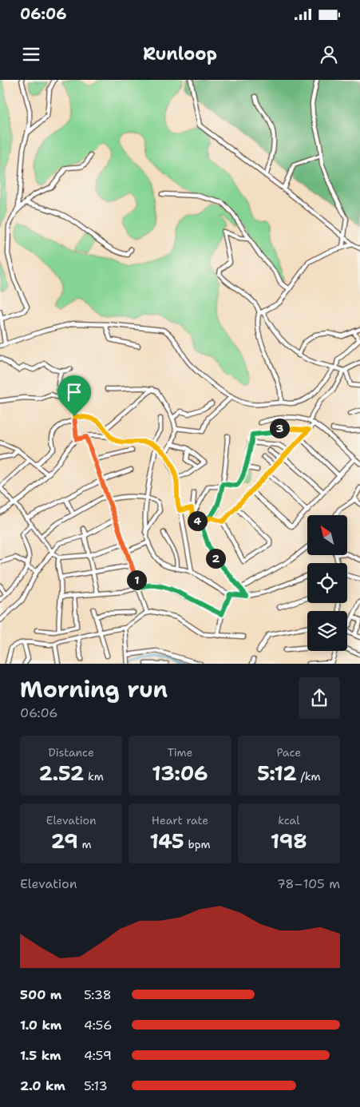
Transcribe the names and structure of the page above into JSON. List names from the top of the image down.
{
  "north": "top left",
  "page": {
    "status": "06:06",
    "header": "Runloop",
    "pins": [
      "3",
      "4",
      "2",
      "1"
    ],
    "heading": ["Morning run", "06:06"],
    "stats": [
      ["Distance", "2.52 km"],
      ["Time", "13:06"],
      ["Pace", "5:12 /km"],
      ["Elevation", "29 m"],
      ["Heart rate", "145 bpm"],
      ["kcal", "198"]
    ],
    "chart": ["Elevation", "78–105 m"],
    "list": [
      {
        "name": "500 m",
        "note": "5:38"
      },
      {
        "name": "1.0 km",
        "note": "4:56"
      },
      {
        "name": "1.5 km",
        "note": "4:59"
      },
      {
        "name": "2.0 km",
        "note": "5:13"
      }
    ]
  }
}
